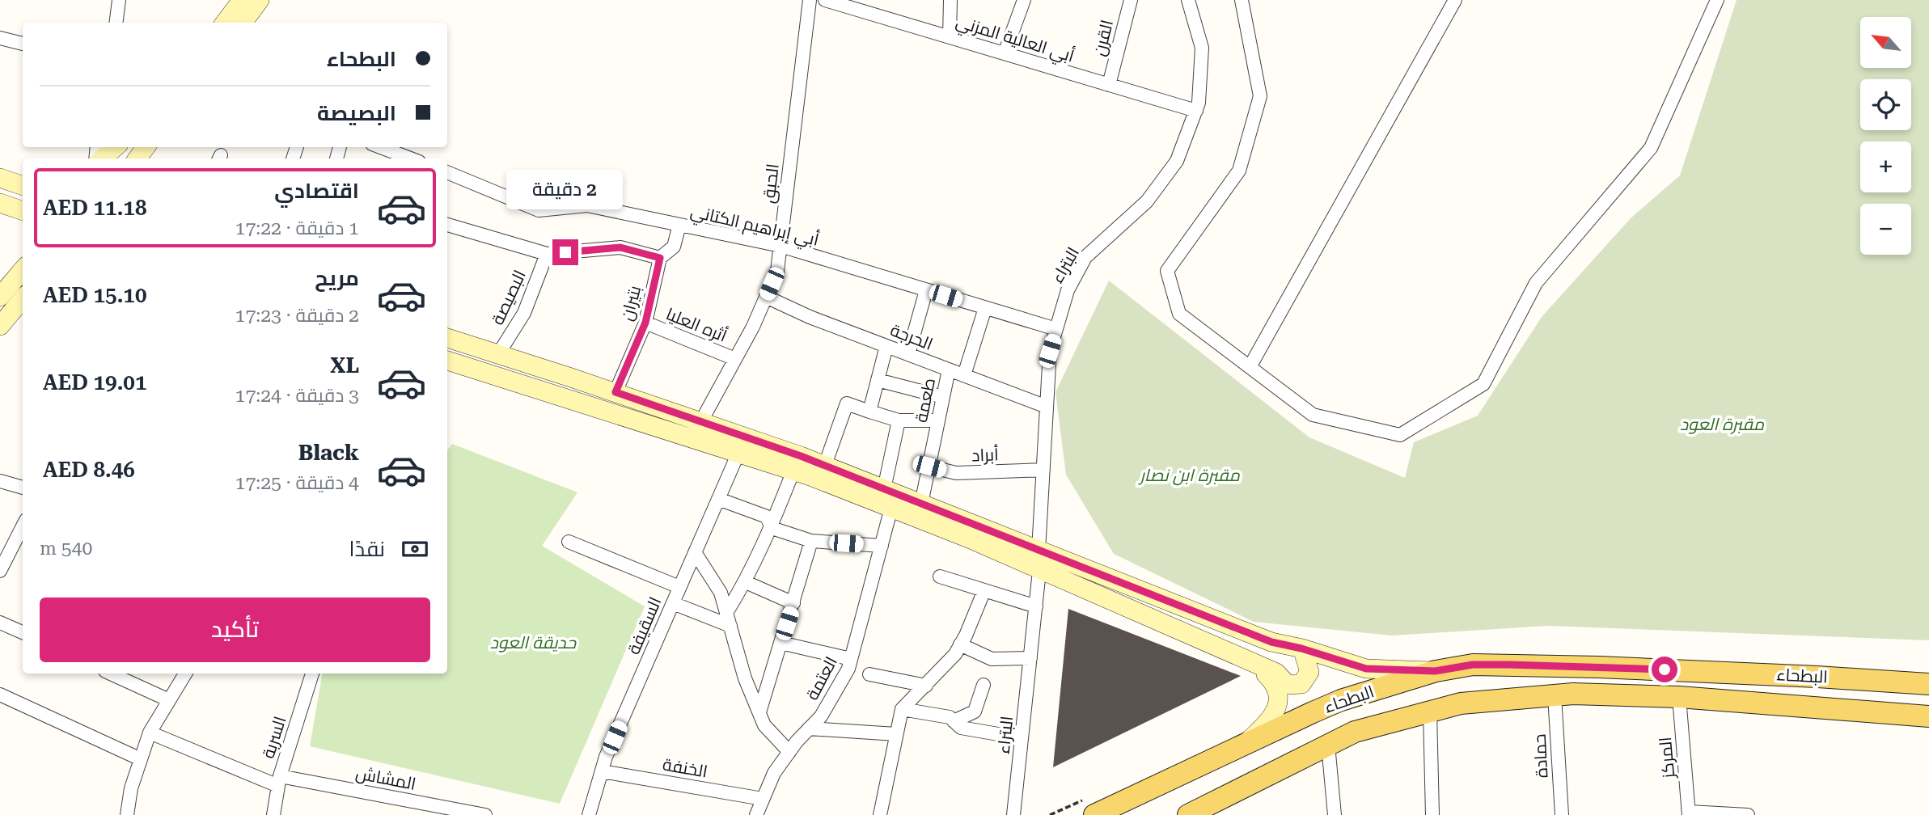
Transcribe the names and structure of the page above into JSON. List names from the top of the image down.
{
  "streets": {
    "main road": ["البطحاء"],
    "street": [
      "القرن",
      "أبي العالية المزني",
      "الحبق",
      "أبي إبراهيم الكتاني",
      "البتراء",
      "البصيصة",
      "بتيران",
      "أثره العليا",
      "الحرجة",
      "طعمة",
      "أبراد",
      "السقيفة",
      "العتمة",
      "السربة",
      "حمادة",
      "المركز",
      "الخنفة",
      "المشاش"
    ]
  },
  "crossings": [
    ["القرن", "أبي العالية المزني"],
    ["أبي العالية المزني", "البتراء"],
    ["الحبق", "أبي إبراهيم الكتاني"],
    ["الحبق", "أثره العليا"],
    ["الحبق", "الحرجة"],
    ["أبي إبراهيم الكتاني", "البتراء"],
    ["أبي إبراهيم الكتاني", "بتيران"],
    ["أبي إبراهيم الكتاني", "طعمة"],
    ["البتراء", "الحرجة"],
    ["البتراء", "أبراد"],
    ["البصيصة", "بتيران"],
    ["بتيران", "أثره العليا"],
    ["الحرجة", "طعمة"],
    ["طعمة", "أبراد"],
    ["السقيفة", "الخنفة"],
    ["البطحاء", "حمادة"],
    ["البطحاء", "المركز"],
    ["العتمة", "الخنفة"],
    ["السربة", "المشاش"]
  ],
  "parks": ["مقبرة العود", "مقبرة ابن نصار", "حديقة العود"],
  "north": "top left",
  "page": {
    "map_buttons": ["+", "−"],
    "banner": ["البطحاء", "البصيصة"],
    "list": [
      {
        "name": "اقتصادي",
        "note": "1 دقيقة · 17:22",
        "value": "AED 11.18"
      },
      {
        "name": "مريح",
        "note": "2 دقيقة · 17:23",
        "value": "AED 15.10"
      },
      {
        "name": "XL",
        "note": "3 دقيقة · 17:24",
        "value": "AED 19.01"
      },
      {
        "name": "Black",
        "note": "4 دقيقة · 17:25",
        "value": "AED 8.46"
      }
    ],
    "bubble": "2 دقيقة",
    "pay": ["نقدًا", "540 m"],
    "buttons": "تأكيد"
  }
}
